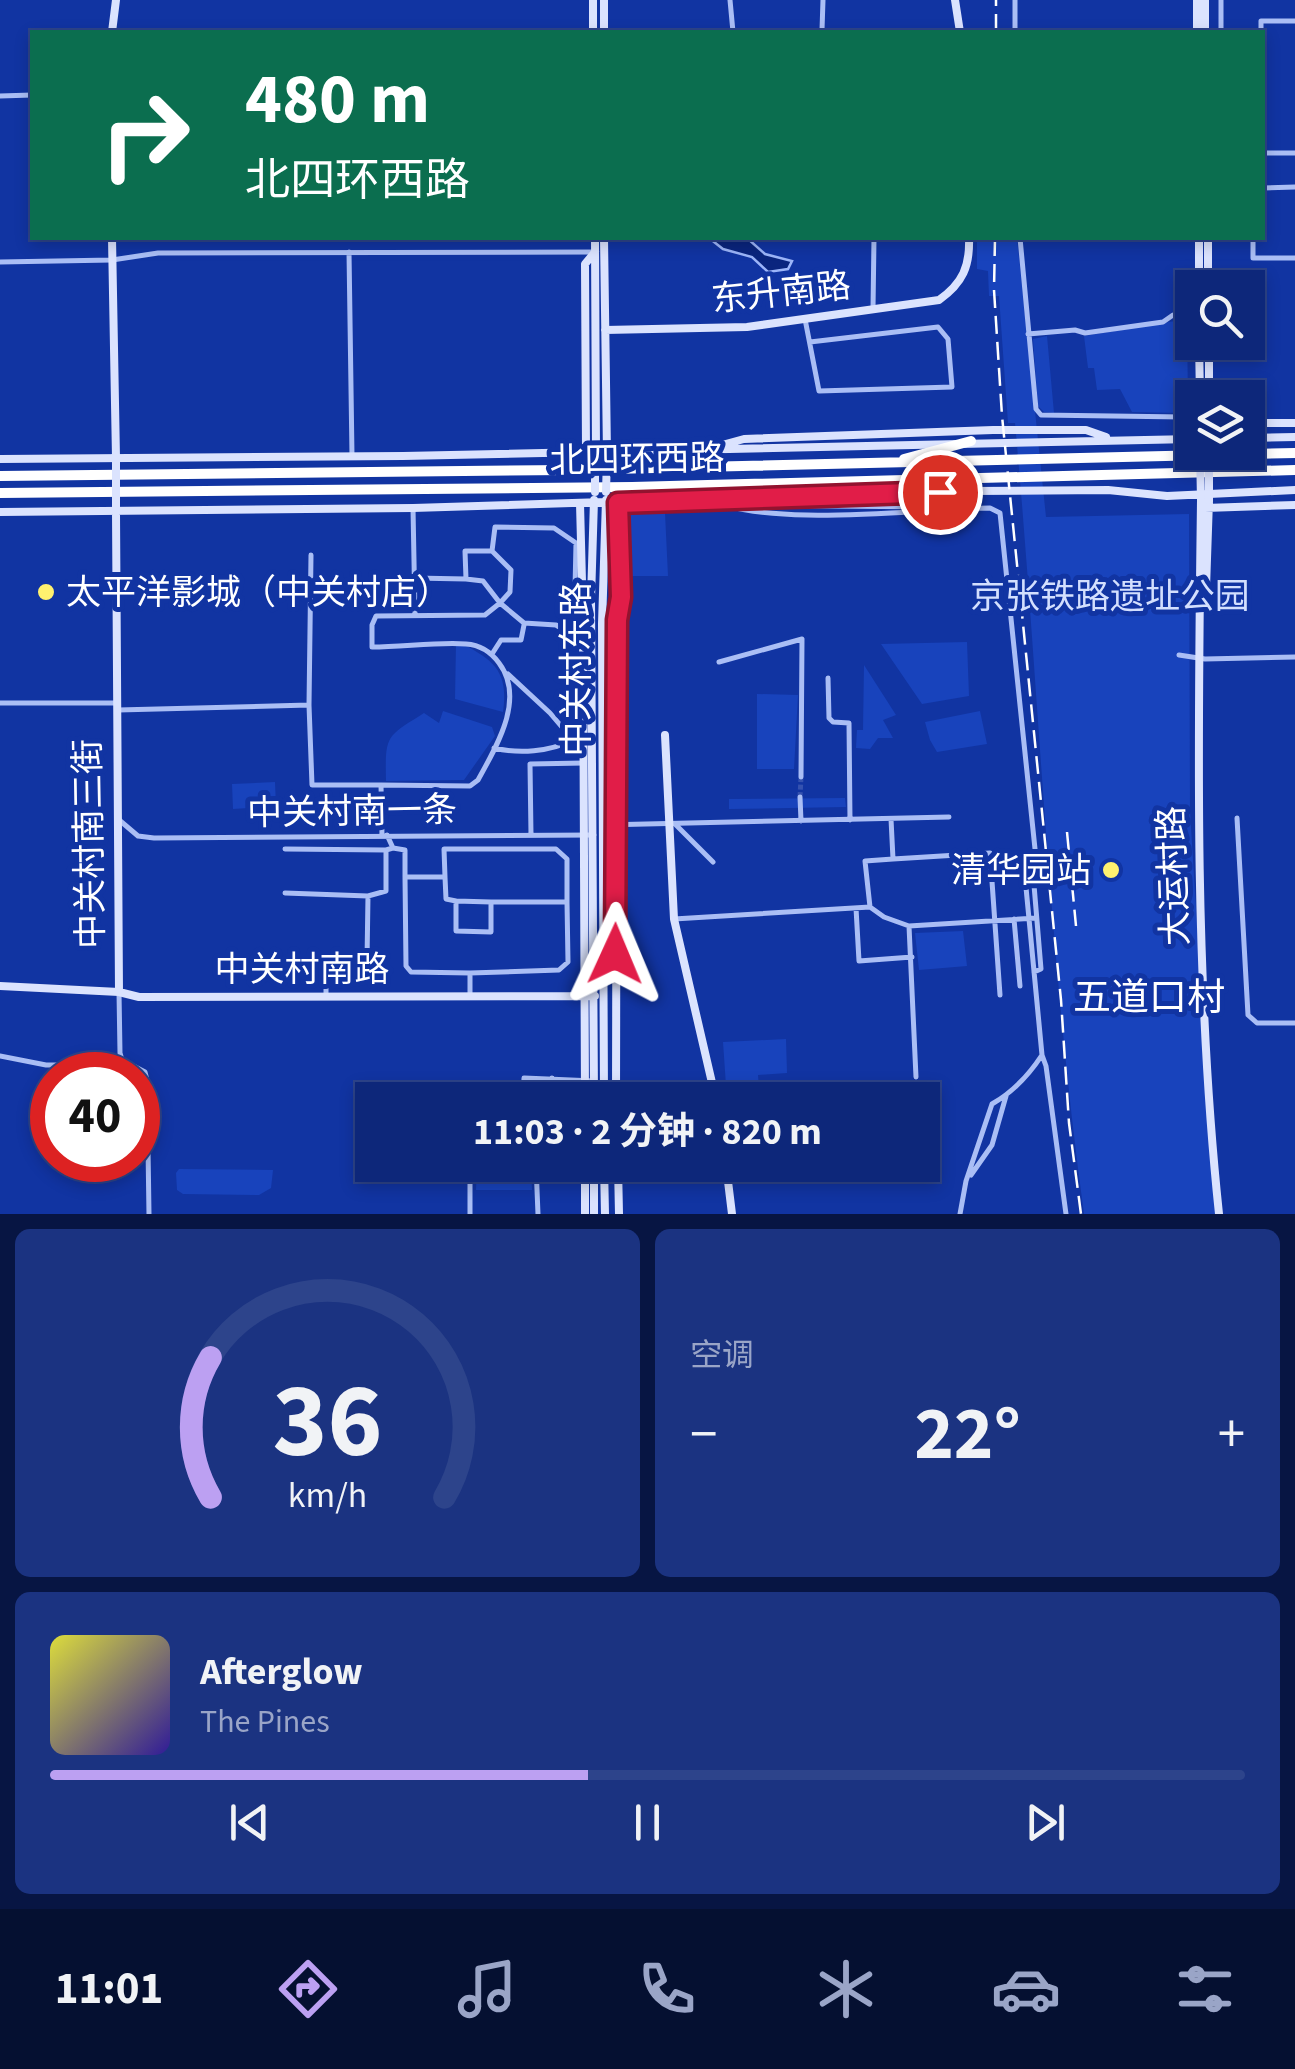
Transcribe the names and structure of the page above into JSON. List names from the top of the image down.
{
  "streets": {
    "highway": ["北四环西路"],
    "street": [
      "东升南路",
      "中关村东路",
      "中关村南一条",
      "中关村南三街",
      "大运村路",
      "中关村南路"
    ]
  },
  "crossings": [
    ["东升南路", "中关村东路"],
    ["北四环西路", "中关村东路"],
    ["北四环西路", "中关村南三街"],
    ["中关村东路", "中关村南一条"],
    ["中关村东路", "中关村南路"],
    ["中关村南一条", "中关村南三街"],
    ["中关村南三街", "中关村南路"]
  ],
  "districts": ["五道口村"],
  "parks": ["京张铁路遗址公园"],
  "places": ["太平洋影城（中关村店）", "清华园站"],
  "page": {
    "turn": ["480 m", "北四环西路"],
    "limit": "40",
    "trip": "11:03 · 2 分钟 · 820 m",
    "tile": "空调",
    "heat": ["−", "22°", "+"],
    "song": ["Afterglow", "The Pines"],
    "tabs": "11:01",
    "gauge": ["36", "km/h"]
  }
}
